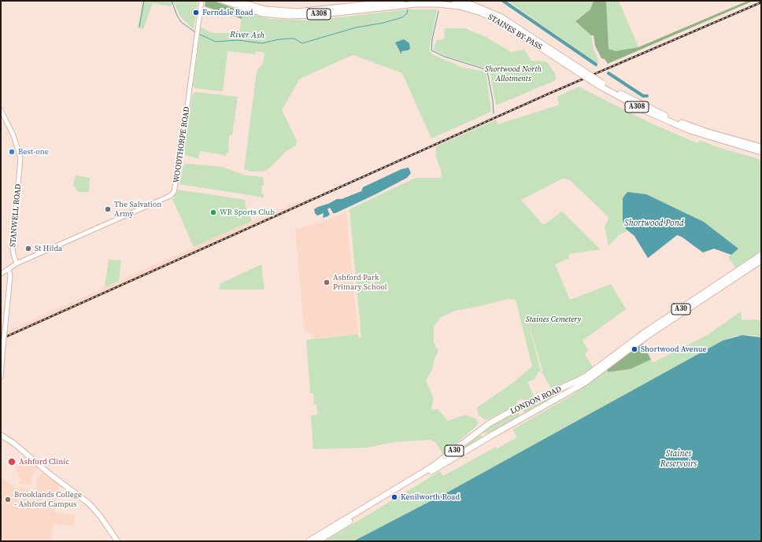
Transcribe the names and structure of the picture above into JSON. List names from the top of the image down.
{
  "streets": {
    "highway": [
      "A308",
      "STAINES BY-PASS",
      "A30",
      "LONDON ROAD"
    ],
    "street": ["WOODTHORPE ROAD", "STANWELL ROAD"]
  },
  "crossings": [
    ["A308", "STAINES BY-PASS"],
    ["WOODTHORPE ROAD", "STANWELL ROAD"],
    ["A30", "LONDON ROAD"]
  ],
  "water": ["River Ash", "Shortwood Pond", "Staines Reservoirs"],
  "parks": ["Shortwood North Allotments", "Staines Cemetery"],
  "places": [
    "Ferndale Road",
    "Best-one",
    "The Salvation Army",
    "WR Sports Club",
    "St Hilda",
    "Ashford Park Primary School",
    "Shortwood Avenue",
    "Ashford Clinic",
    "Kenilworth Road",
    "Brooklands College - Ashford Campus"
  ]
}
